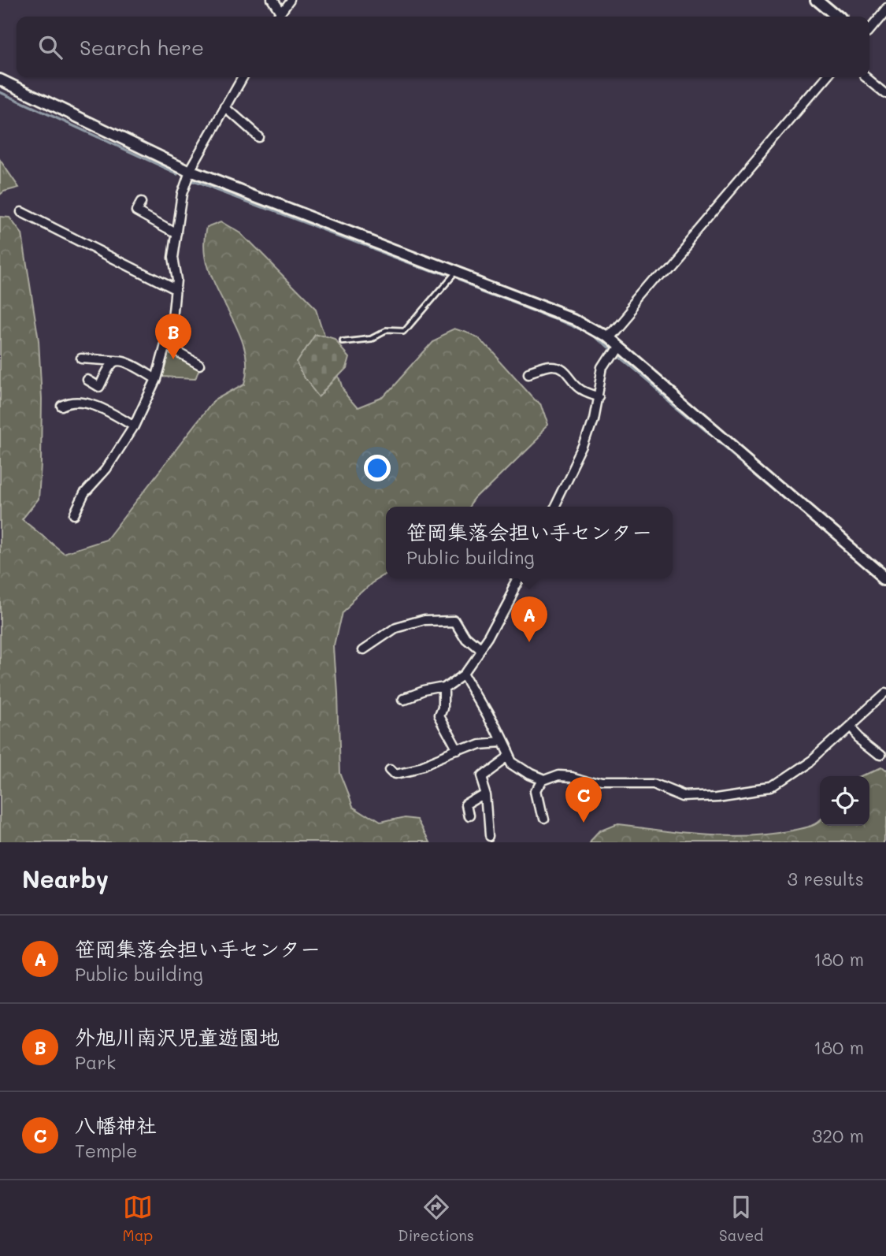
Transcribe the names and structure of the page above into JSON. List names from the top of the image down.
{
  "page": {
    "search": "Search here",
    "pins": ["B", "A", "C"],
    "popup": ["笹岡集落会担い手センター", "Public building"],
    "heading": ["Nearby", "3 results"],
    "list": [
      {
        "mark": "A",
        "name": "笹岡集落会担い手センター",
        "note": "Public building",
        "value": "180 m"
      },
      {
        "mark": "B",
        "name": "外旭川南沢児童遊園地",
        "note": "Park",
        "value": "180 m"
      },
      {
        "mark": "C",
        "name": "八幡神社",
        "note": "Temple",
        "value": "320 m"
      }
    ],
    "nav": ["Map", "Directions", "Saved"]
  }
}
